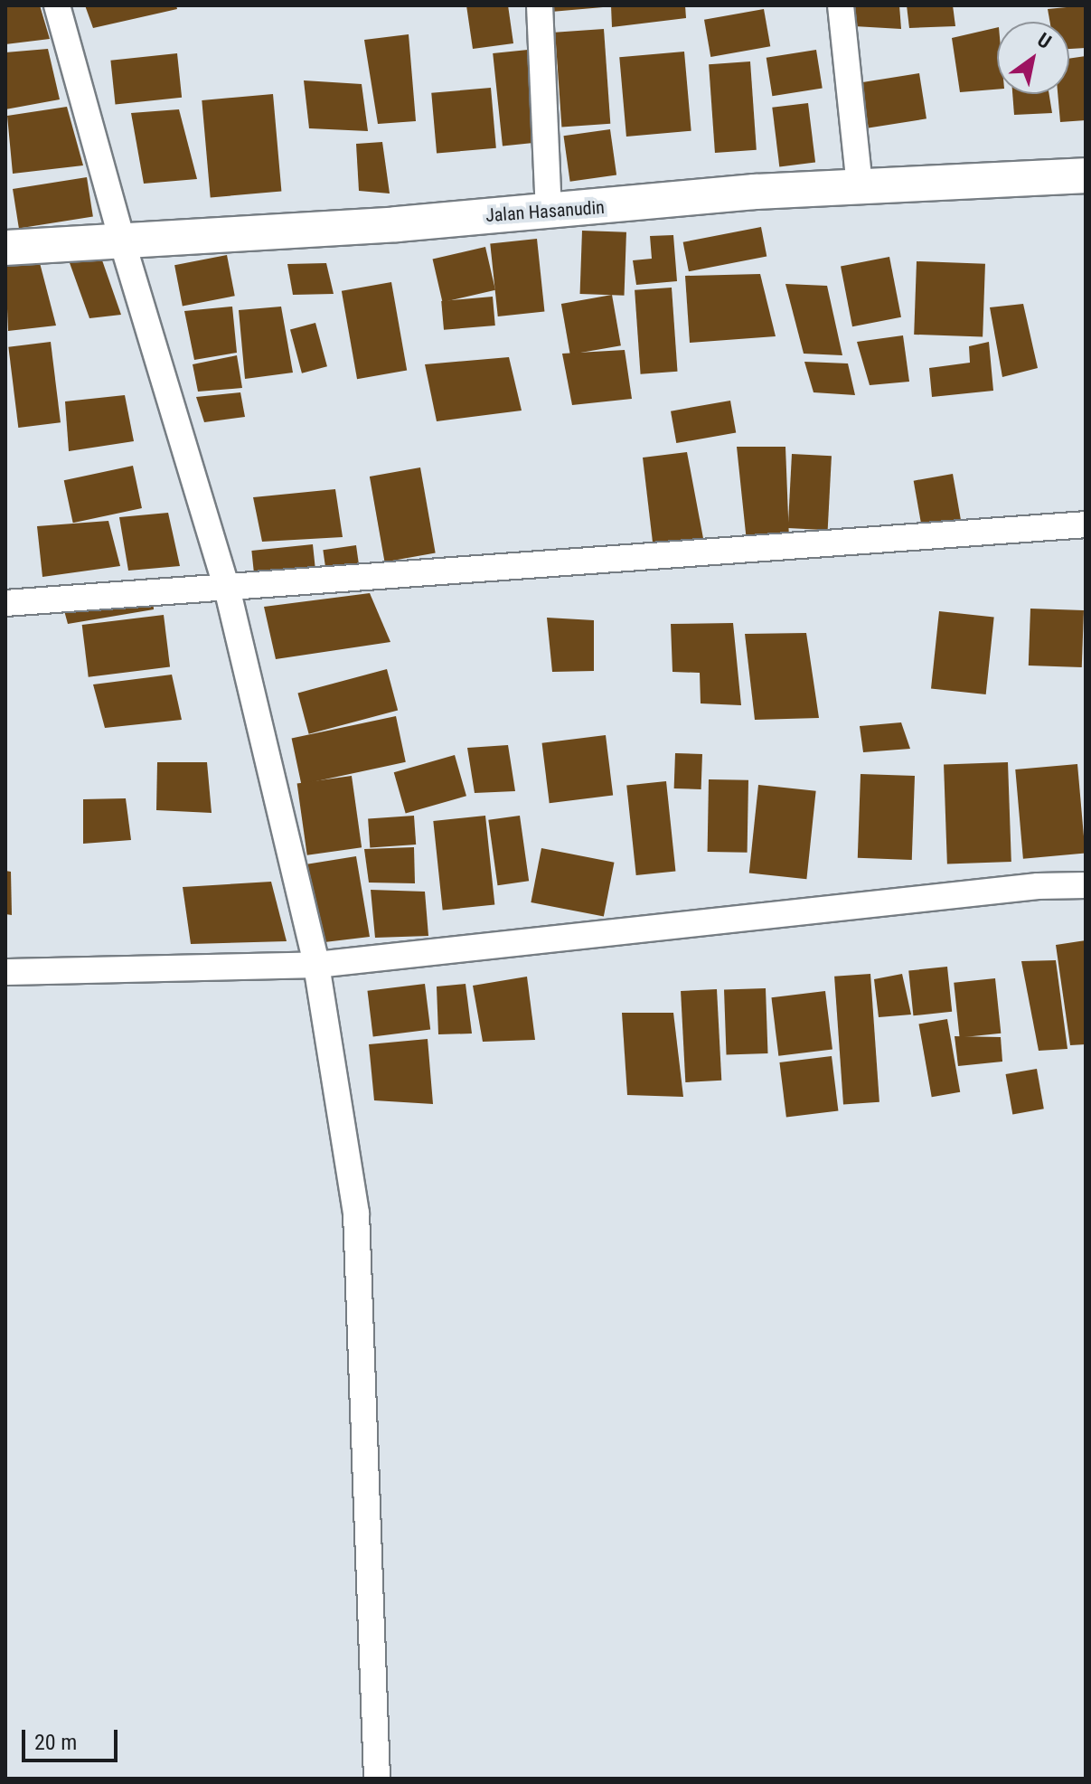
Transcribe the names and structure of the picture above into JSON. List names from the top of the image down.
{
  "streets": {
    "main road": ["Jalan Hasanudin"]
  },
  "scale_bar": "20 m",
  "north": "top right"
}
